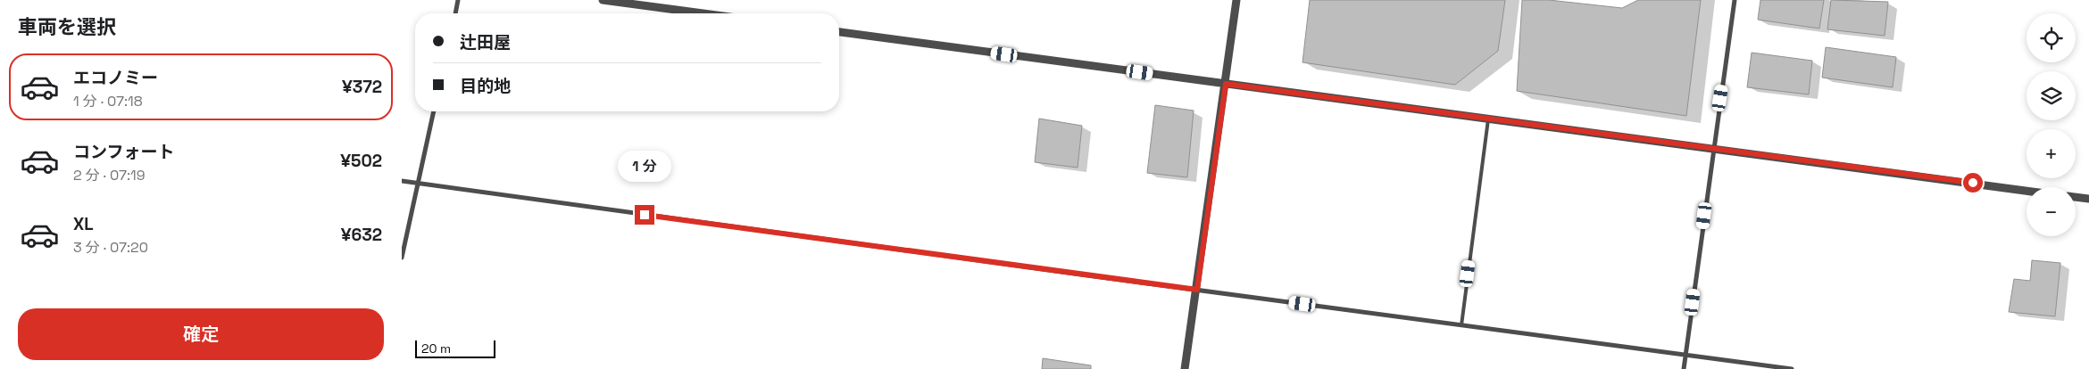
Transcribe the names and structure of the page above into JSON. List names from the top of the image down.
{
  "scale_bar": "20 m",
  "page": {
    "heading": "車両を選択",
    "map_buttons": ["+", "−"],
    "banner": ["辻田屋", "目的地"],
    "list": [
      {
        "name": "エコノミー",
        "note": "1 分 · 07:18",
        "value": "¥372"
      },
      {
        "name": "コンフォート",
        "note": "2 分 · 07:19",
        "value": "¥502"
      },
      {
        "name": "XL",
        "note": "3 分 · 07:20",
        "value": "¥632"
      }
    ],
    "bubble": "1 分",
    "buttons": "確定",
    "scale": "20 m"
  }
}
